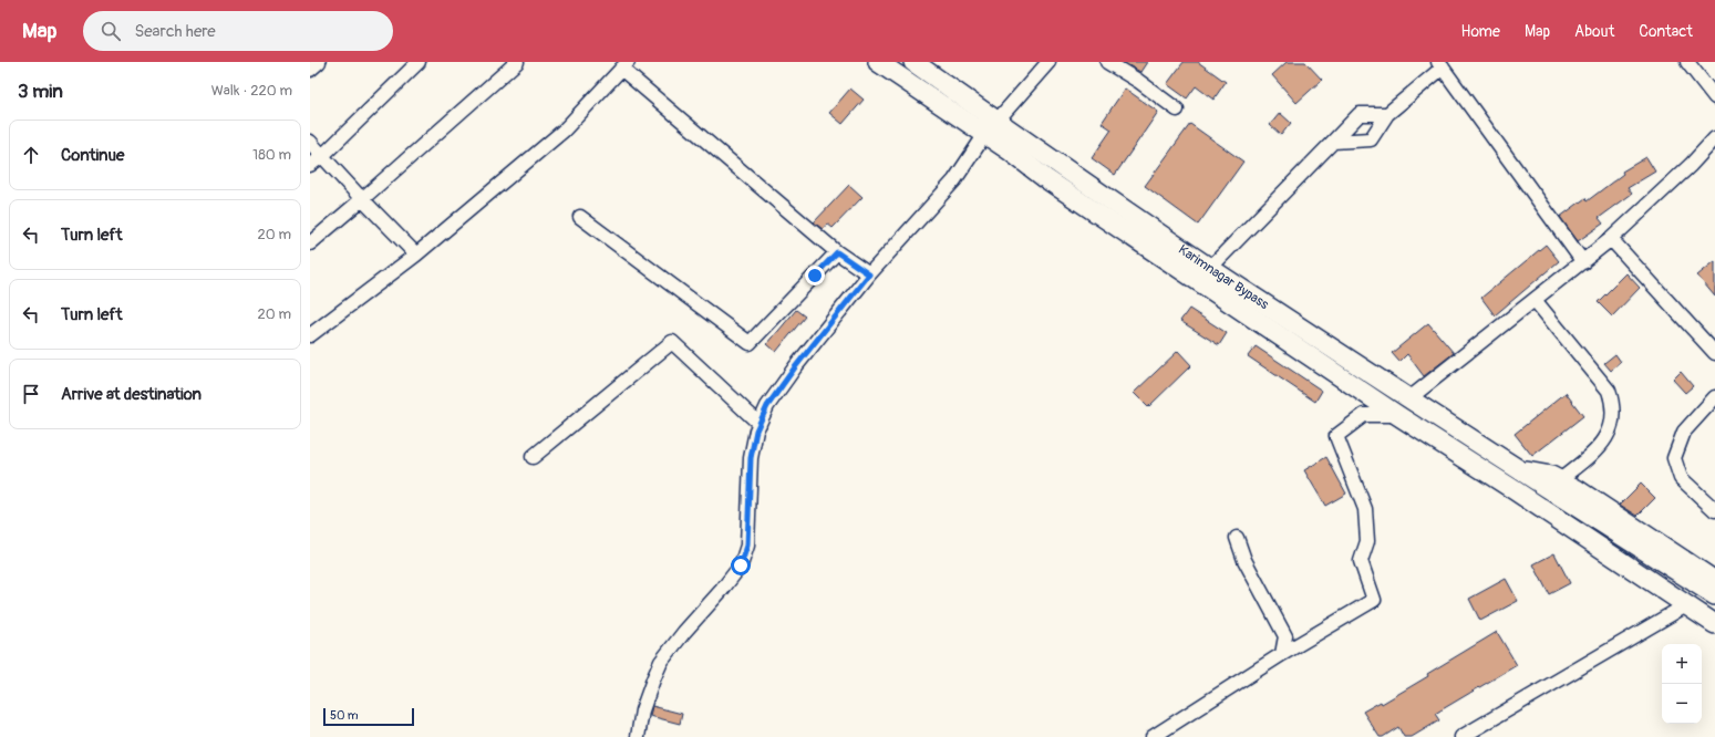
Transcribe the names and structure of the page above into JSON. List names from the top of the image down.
{
  "streets": {
    "highway": ["Karimnagar Bypass"]
  },
  "scale_bar": "50 m",
  "page": {
    "header": "Map",
    "search": "Search here",
    "nav": [
      "Home",
      "Map",
      "About",
      "Contact"
    ],
    "heading": ["3 min", "Walk · 220 m"],
    "list": [
      ["Continue", "180 m"],
      ["Turn left", "20 m"],
      ["Turn left", "20 m"],
      "Arrive at destination"
    ],
    "map_buttons": ["+", "−"],
    "scale": "50 m"
  }
}
